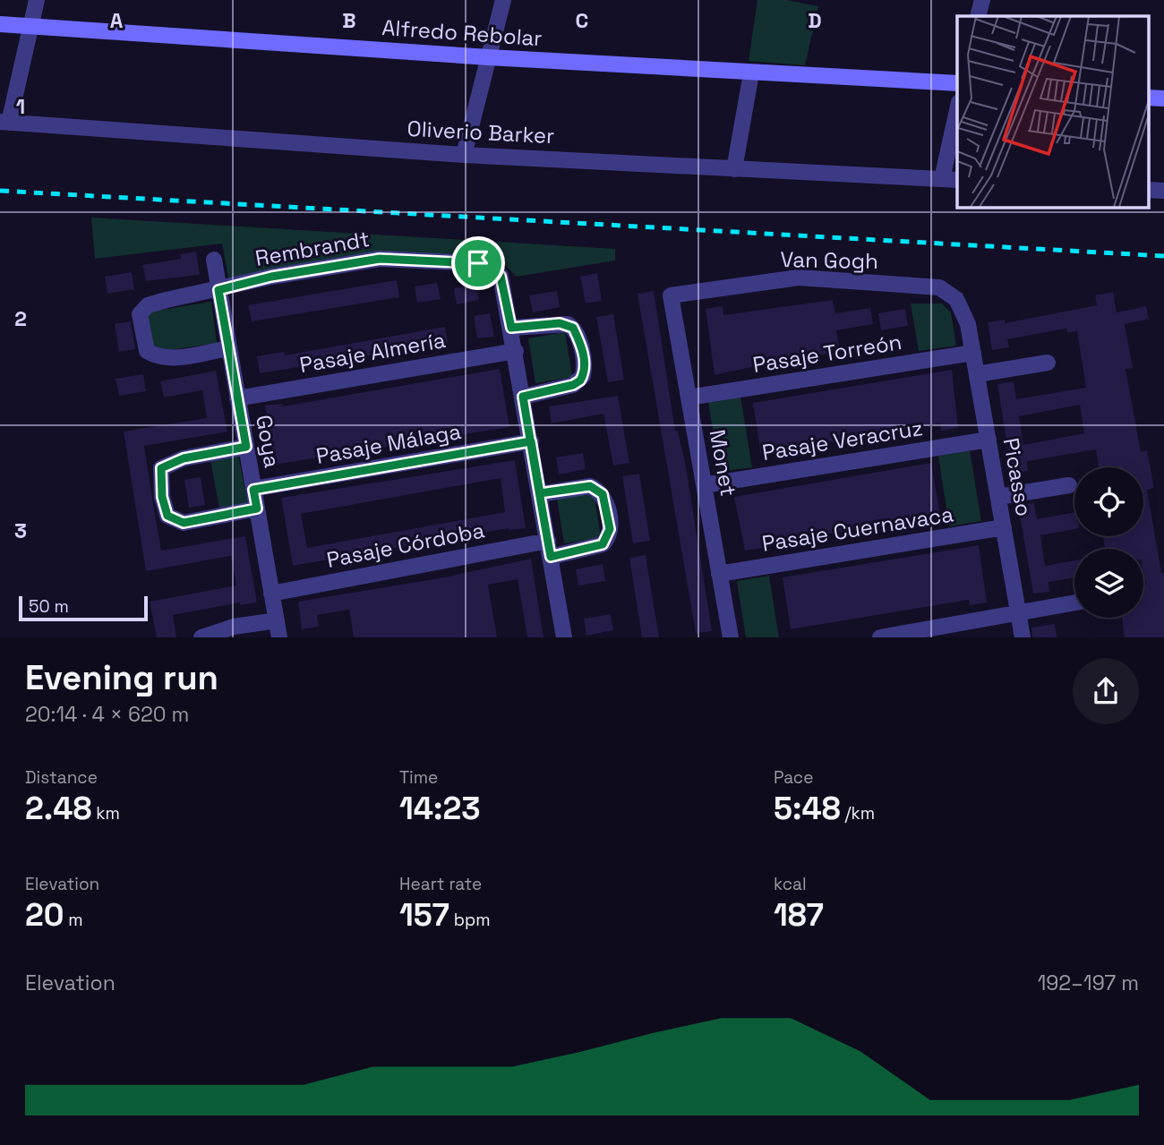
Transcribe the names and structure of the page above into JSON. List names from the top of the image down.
{
  "streets": {
    "street": [
      "Alfredo Rebolar",
      "Oliverio Barker",
      "Rembrandt",
      "Van Gogh",
      "Pasaje Almería",
      "Pasaje Torreón",
      "Pasaje Veracruz",
      "Goya",
      "Pasaje Málaga",
      "Monet",
      "Picasso",
      "Pasaje Cuernavaca",
      "Pasaje Córdoba"
    ]
  },
  "crossings": [
    ["Rembrandt", "Pasaje Almería"],
    ["Rembrandt", "Goya"],
    ["Rembrandt", "Pasaje Málaga"],
    ["Rembrandt", "Pasaje Córdoba"],
    ["Van Gogh", "Monet"],
    ["Van Gogh", "Picasso"],
    ["Pasaje Almería", "Goya"],
    ["Pasaje Torreón", "Monet"],
    ["Pasaje Torreón", "Picasso"],
    ["Pasaje Veracruz", "Monet"],
    ["Pasaje Veracruz", "Picasso"],
    ["Goya", "Pasaje Málaga"],
    ["Goya", "Pasaje Córdoba"],
    ["Monet", "Pasaje Cuernavaca"],
    ["Picasso", "Pasaje Cuernavaca"]
  ],
  "scale_bar": "50 m",
  "page": {
    "scale": "50 m",
    "heading": ["Evening run", "20:14 · 4 × 620 m"],
    "stats": [
      ["Distance", "2.48 km"],
      ["Time", "14:23"],
      ["Pace", "5:48 /km"],
      ["Elevation", "20 m"],
      ["Heart rate", "157 bpm"],
      ["kcal", "187"]
    ],
    "chart": ["Elevation", "192–197 m"]
  },
  "grid": {
    "columns": [
      "A",
      "B",
      "C",
      "D"
    ],
    "rows": ["1", "2", "3"]
  }
}
